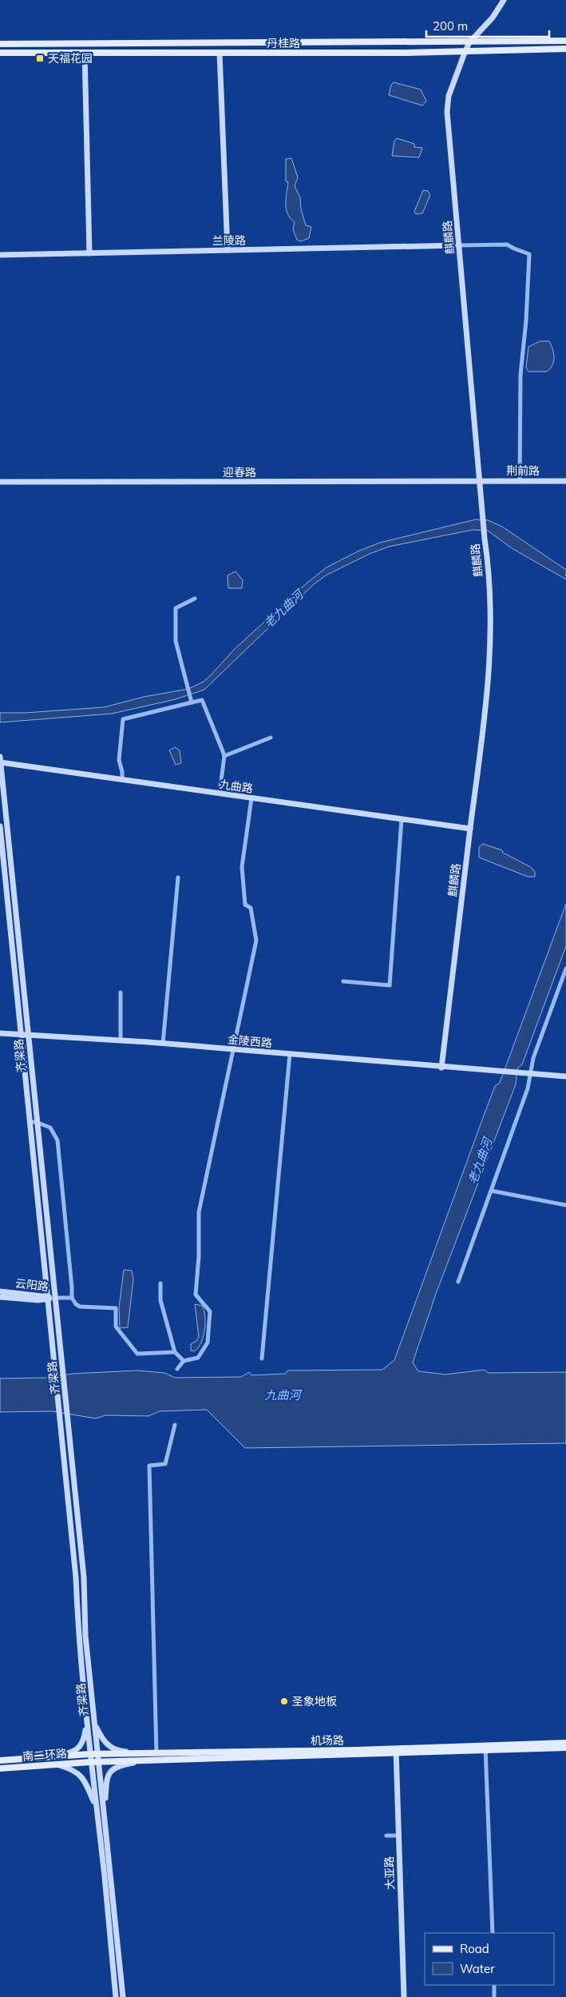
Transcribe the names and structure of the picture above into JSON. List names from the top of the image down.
{
  "streets": {
    "main road": [
      "丹桂路",
      "麒麟路",
      "兰陵路",
      "荆前路",
      "迎春路",
      "九曲路",
      "金陵西路",
      "齐梁路",
      "云阳路",
      "机场路",
      "南二环路",
      "大亚路"
    ]
  },
  "crossings": [
    ["丹桂路", "麒麟路"],
    ["麒麟路", "兰陵路"],
    ["麒麟路", "荆前路"],
    ["麒麟路", "迎春路"],
    ["麒麟路", "九曲路"],
    ["麒麟路", "金陵西路"],
    ["荆前路", "迎春路"],
    ["九曲路", "齐梁路"],
    ["金陵西路", "齐梁路"],
    ["齐梁路", "云阳路"],
    ["齐梁路", "机场路"],
    ["齐梁路", "南二环路"],
    ["机场路", "南二环路"],
    ["机场路", "大亚路"]
  ],
  "water": ["老九曲河", "九曲河"],
  "places": {
    "transit": ["天福花园"],
    "other": ["圣象地板"]
  },
  "legend": ["Road", "Water"],
  "scale_bar": "200 m"
}
